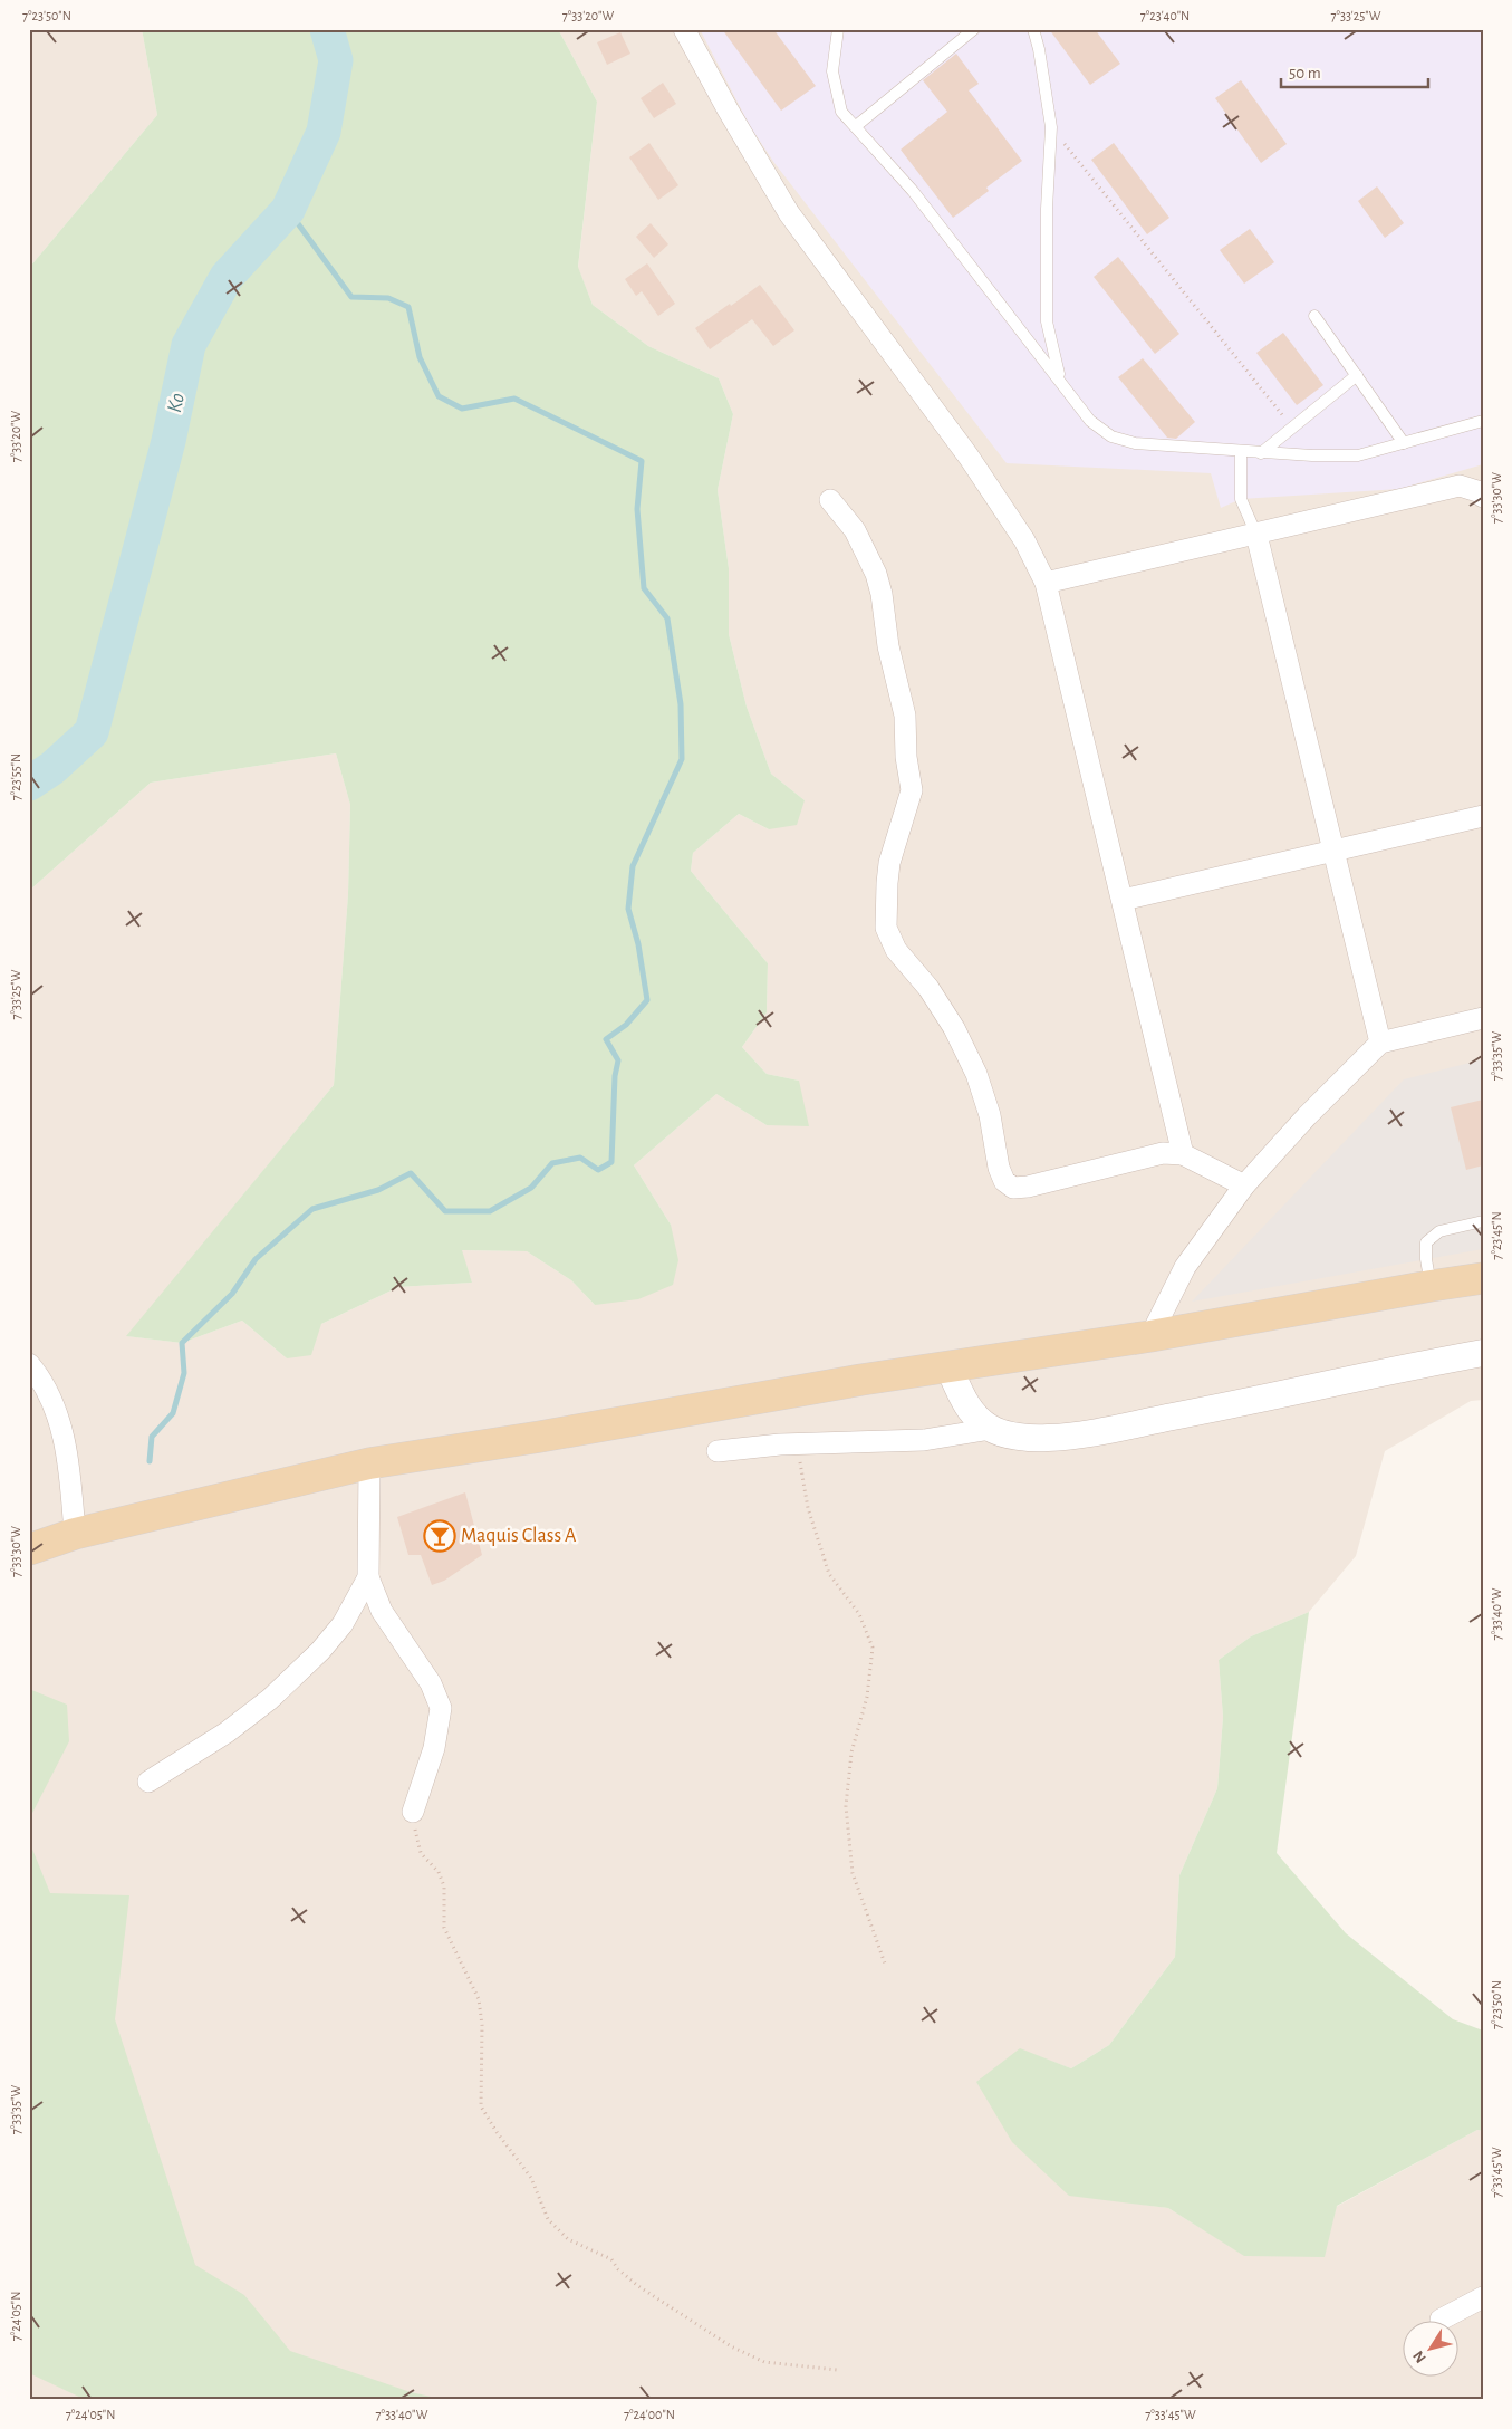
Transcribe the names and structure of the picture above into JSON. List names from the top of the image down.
{
  "water": ["Ko"],
  "places": {
    "bar": ["Maquis Class A"]
  },
  "scale_bar": "50 m",
  "north": "bottom left",
  "coordinates": [
    "7°23'50\"N",
    "7°33'20\"W",
    "7°23'40\"N",
    "7°33'25\"W",
    "7°33'30\"W",
    "7°23'55\"N",
    "7°33'35\"W",
    "7°23'45\"N",
    "7°33'40\"W",
    "7°33'45\"W",
    "7°24'05\"N",
    "7°24'00\"N"
  ]
}
